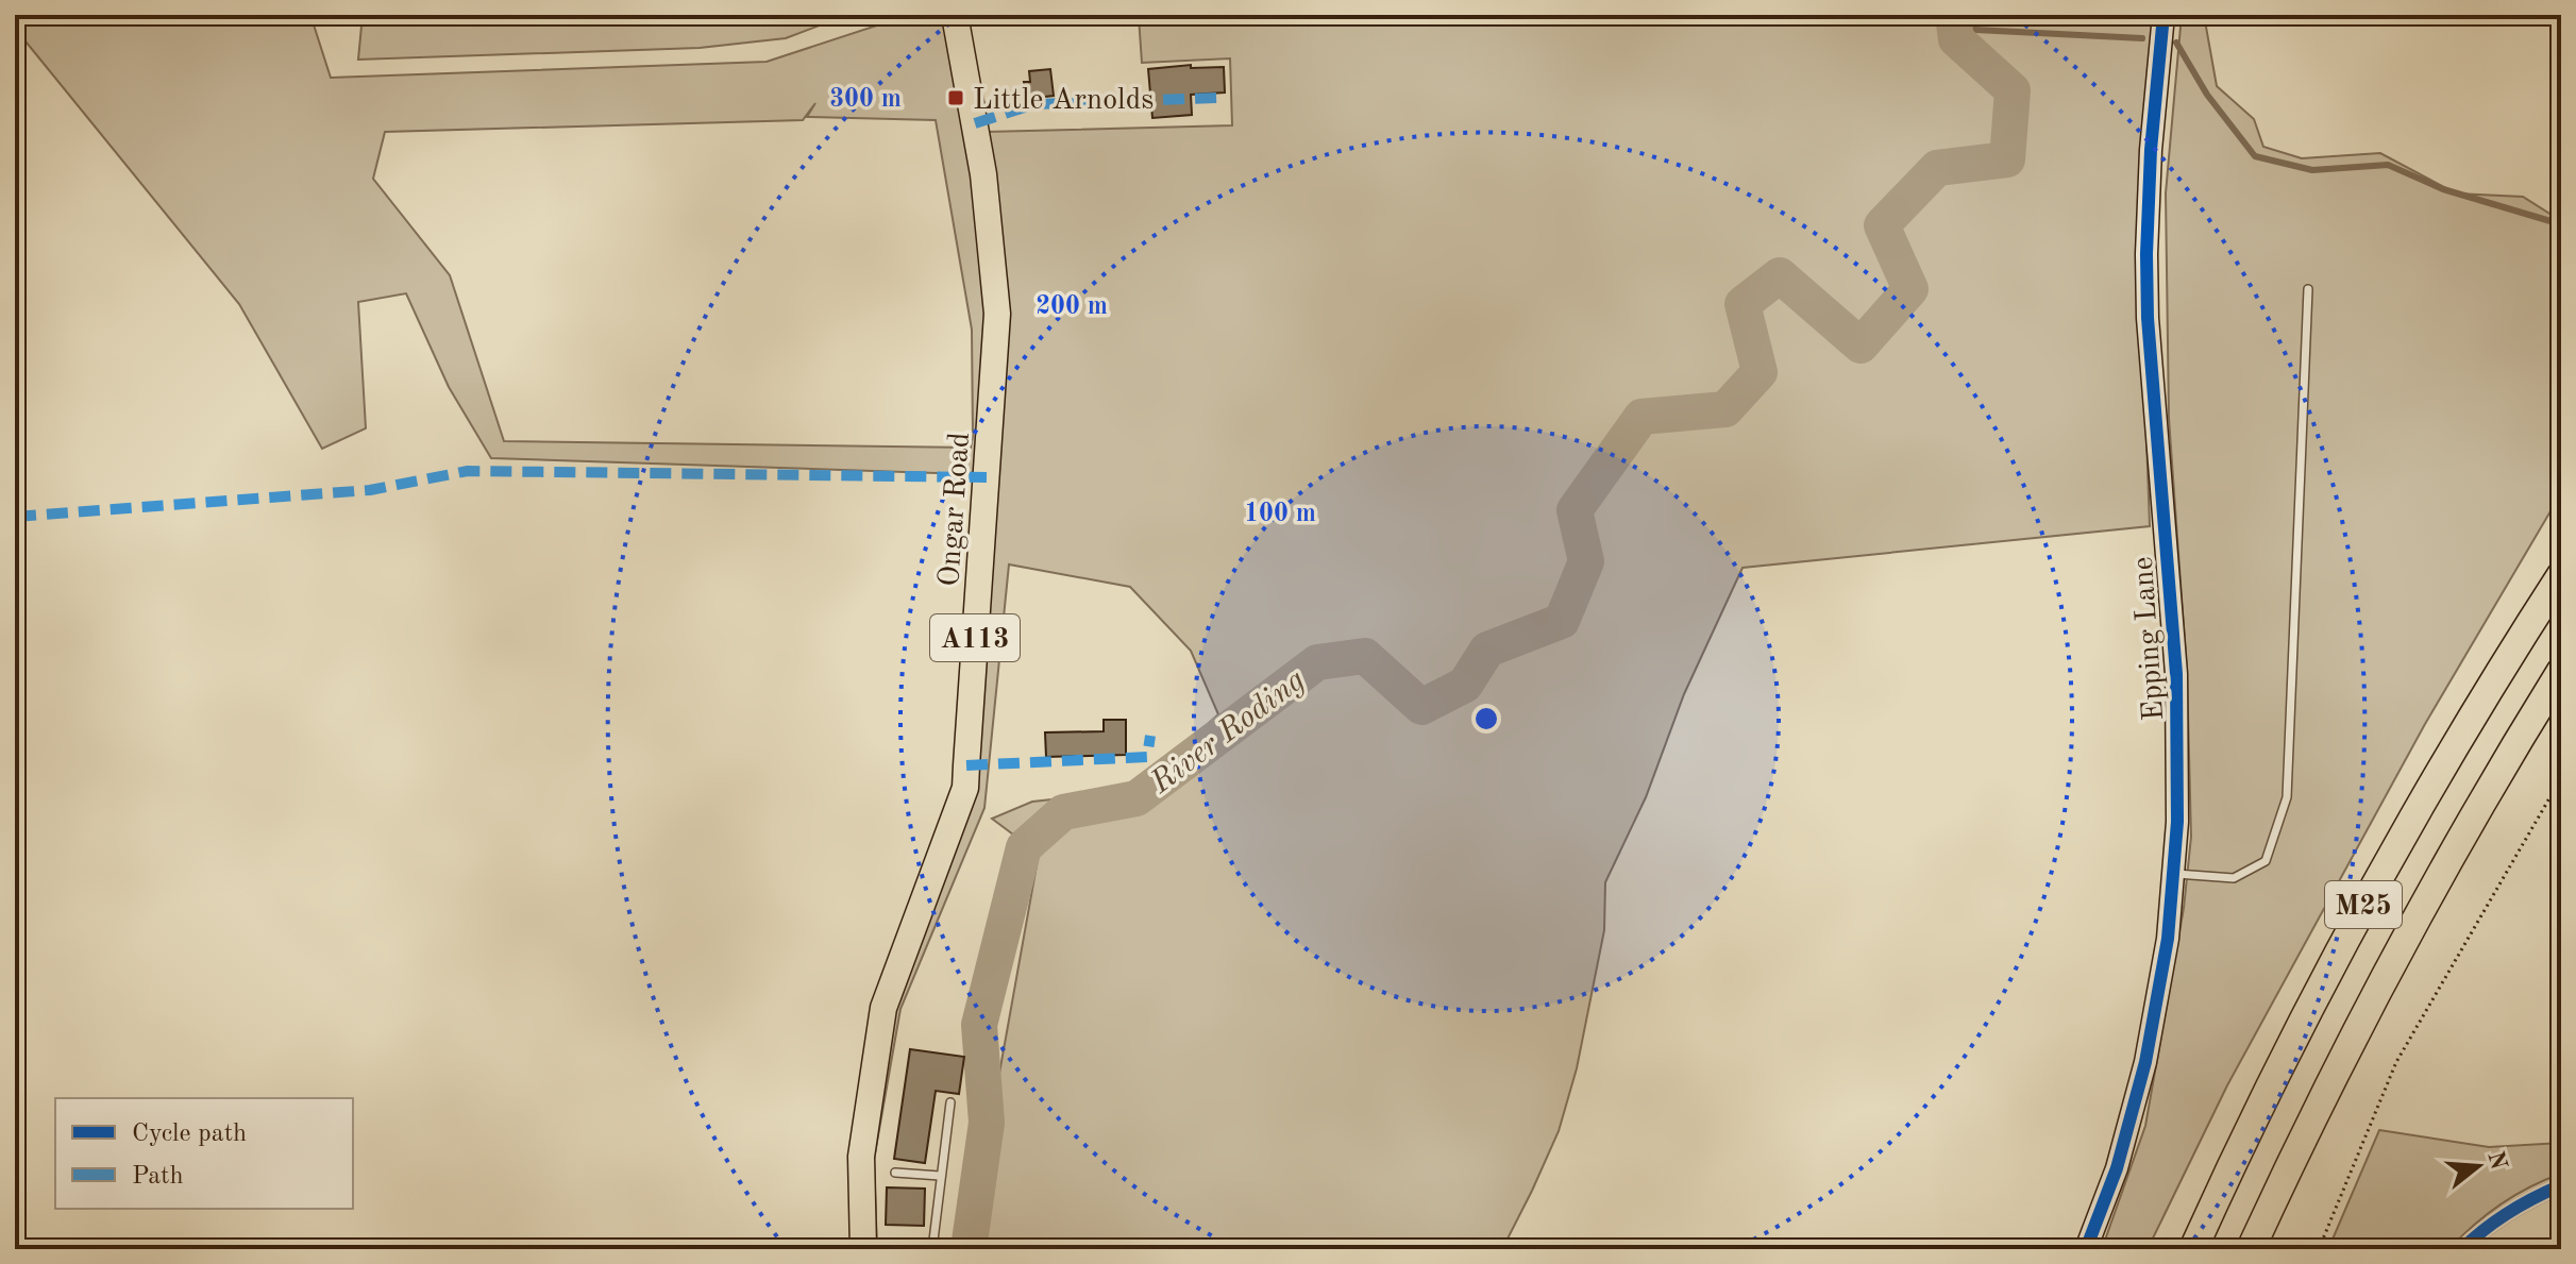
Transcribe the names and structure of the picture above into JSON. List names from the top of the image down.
{
  "streets": {
    "highway": ["M25"],
    "main road": ["Ongar Road", "A113"],
    "street": ["Epping Lane"]
  },
  "water": ["River Roding"],
  "places": {
    "transit": ["Little Arnolds"]
  },
  "legend": ["Cycle path", "Path"],
  "north": "right",
  "rings": ["300 m", "200 m", "100 m"]
}
